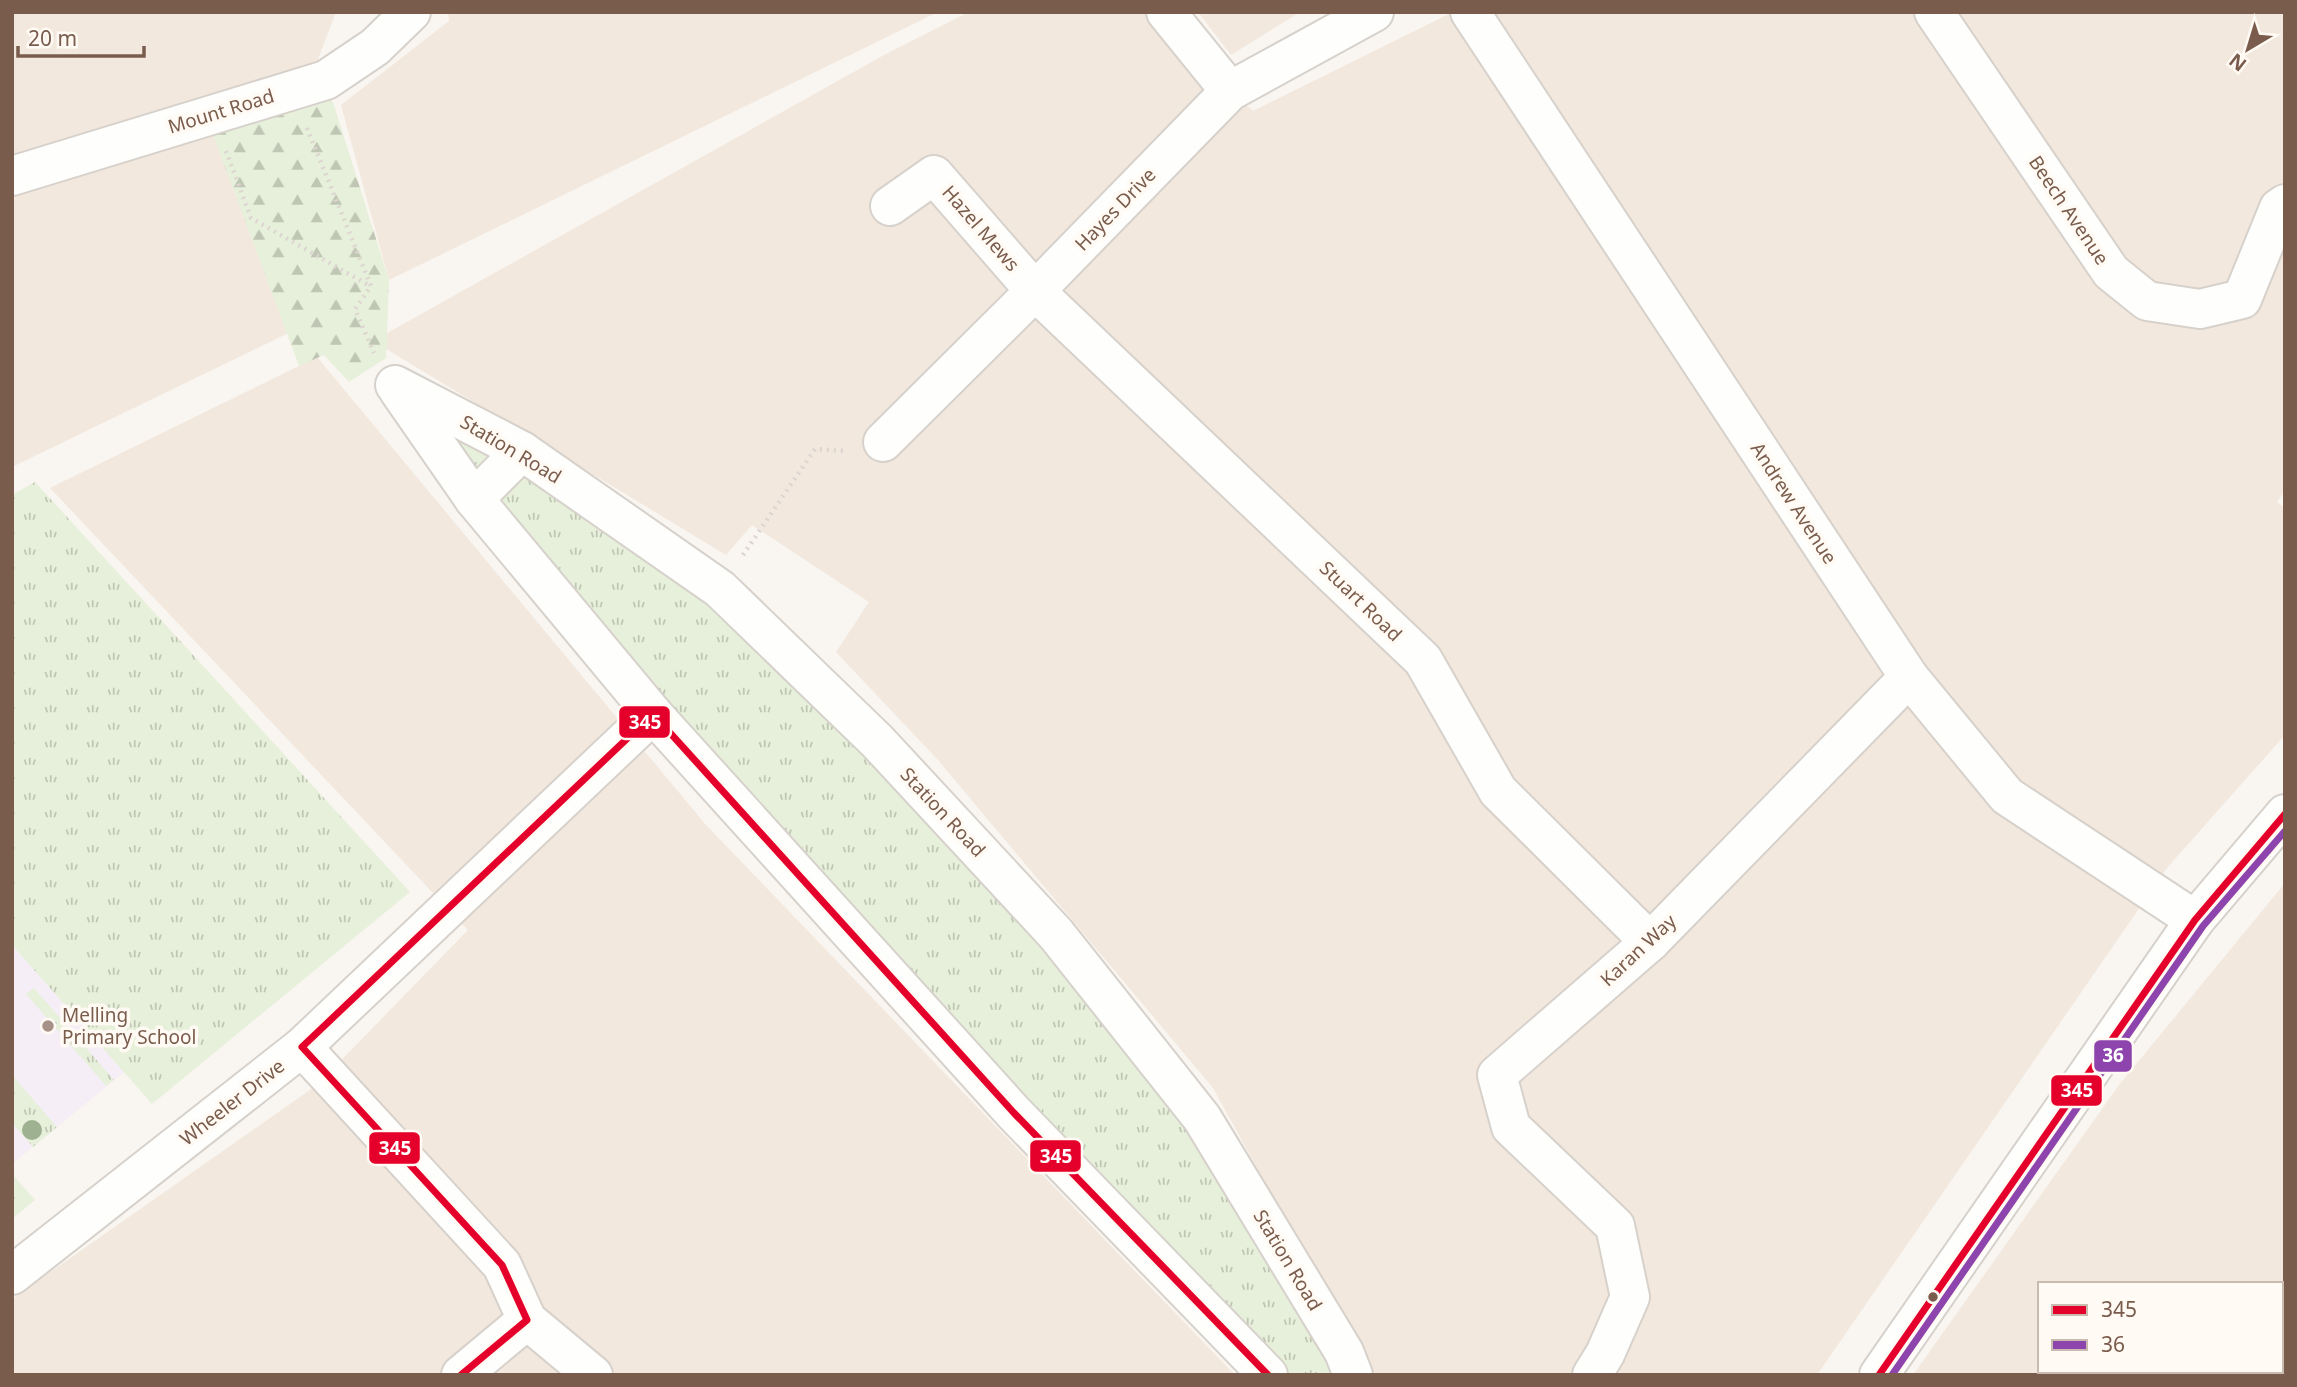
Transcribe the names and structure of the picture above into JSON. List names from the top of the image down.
{
  "streets": {
    "street": [
      "Mount Road",
      "Hayes Drive",
      "Beech Avenue",
      "Hazel Mews",
      "Station Road",
      "Andrew Avenue",
      "Stuart Road",
      "Karan Way",
      "Wheeler Drive"
    ]
  },
  "crossings": [
    ["Hayes Drive", "Hazel Mews"],
    ["Hayes Drive", "Stuart Road"],
    ["Hazel Mews", "Stuart Road"],
    ["Station Road", "Wheeler Drive"],
    ["Andrew Avenue", "Karan Way"],
    ["Stuart Road", "Karan Way"]
  ],
  "places": ["Melling Primary School"],
  "lines": ["transit line 345", "transit line 36"],
  "legend": ["345", "36"],
  "scale_bar": "20 m",
  "north": "bottom left"
}
